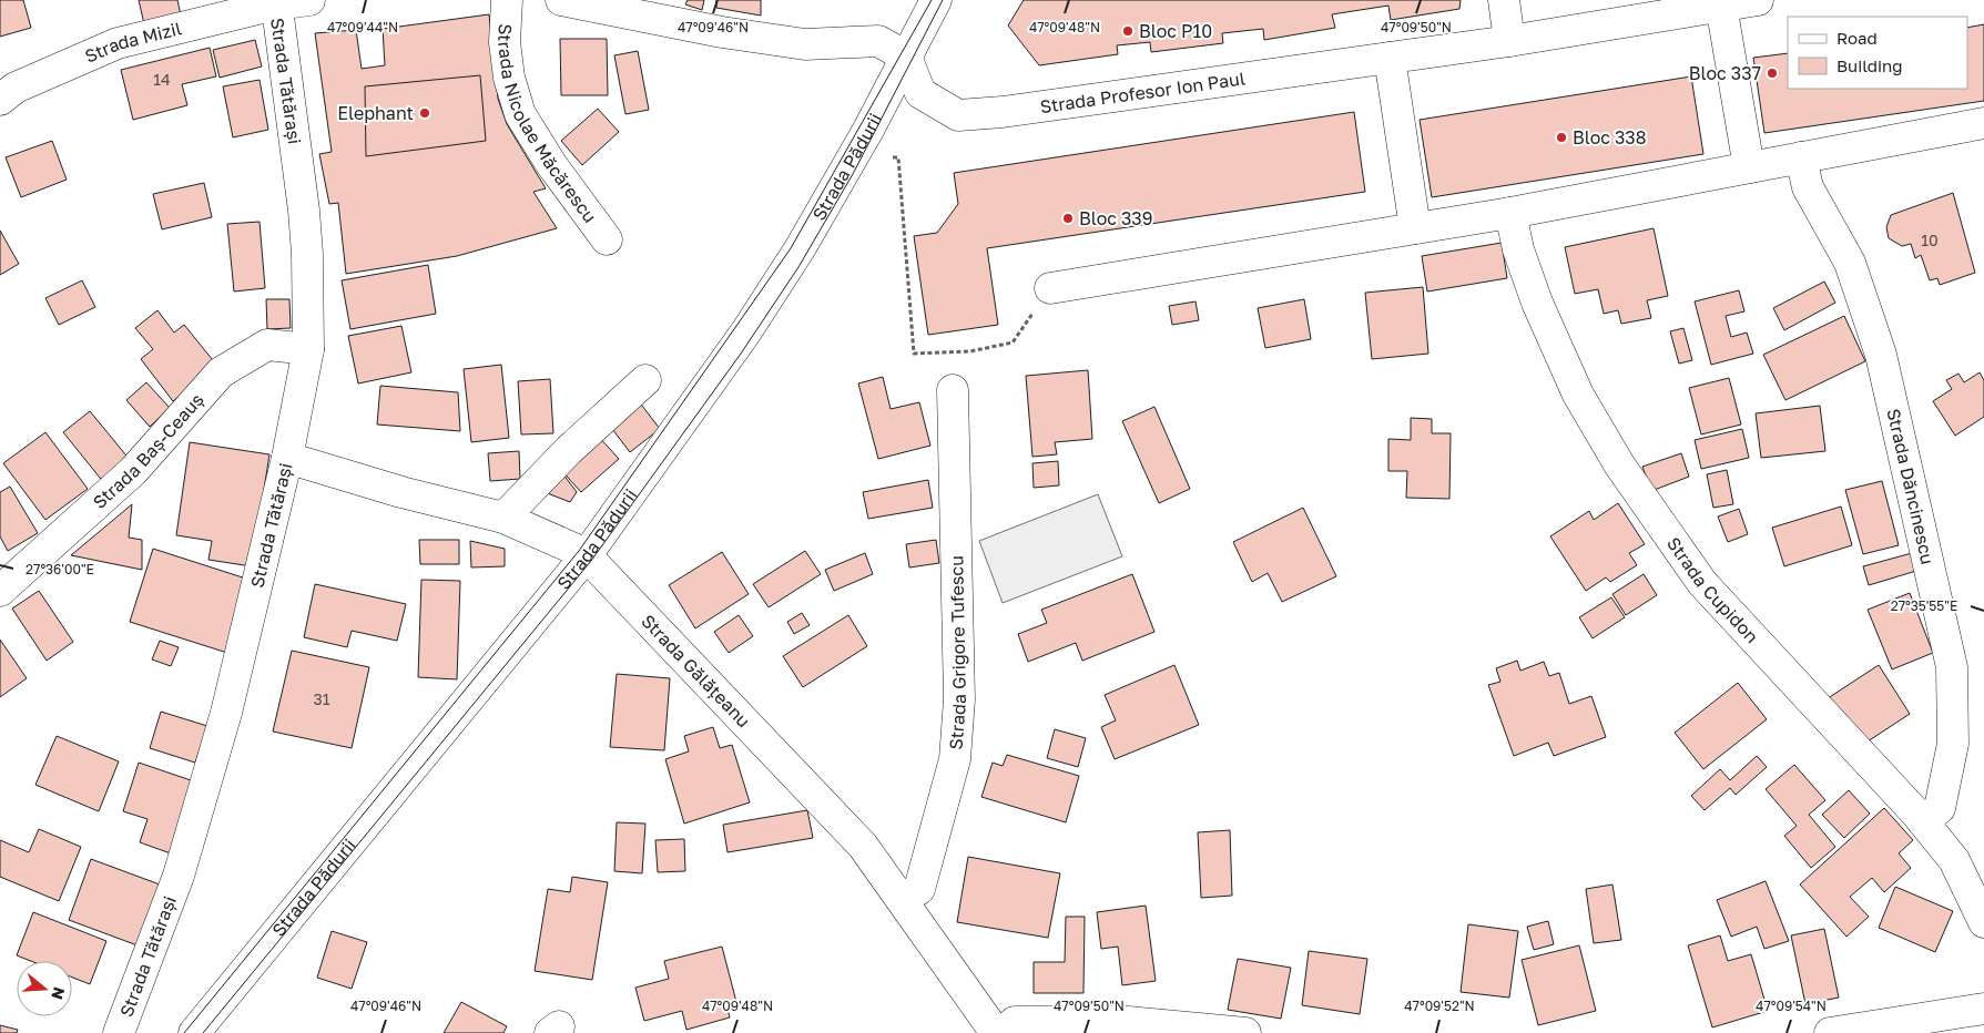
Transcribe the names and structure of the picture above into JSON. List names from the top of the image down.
{
  "streets": {
    "street": [
      "Strada Mizil",
      "Strada Tătărași",
      "Strada Profesor Ion Paul",
      "Strada Nicolae Măcărescu",
      "Strada Pădurii",
      "Strada Baș-Ceauș",
      "Strada Dăncinescu",
      "Strada Cupidon",
      "Strada Grigore Tufescu",
      "Strada Gălățeanu"
    ]
  },
  "crossings": [
    ["Strada Mizil", "Strada Tătărași"],
    ["Strada Tătărași", "Strada Baș-Ceauș"],
    ["Strada Tătărași", "Strada Gălățeanu"],
    ["Strada Profesor Ion Paul", "Strada Pădurii"],
    ["Strada Pădurii", "Strada Gălățeanu"],
    ["Strada Dăncinescu", "Strada Cupidon"],
    ["Strada Grigore Tufescu", "Strada Gălățeanu"]
  ],
  "places": [
    "Bloc P10",
    "Bloc 337",
    "Elephant",
    "Bloc 338",
    "Bloc 339"
  ],
  "house_numbers": ["14", "10", "31"],
  "legend": ["Road", "Building"],
  "north": "right",
  "coordinates": [
    "47°09'44\"N",
    "47°09'46\"N",
    "47°09'48\"N",
    "47°09'50\"N",
    "27°36'00\"E",
    "27°35'55\"E",
    "47°09'52\"N",
    "47°09'54\"N"
  ]
}
